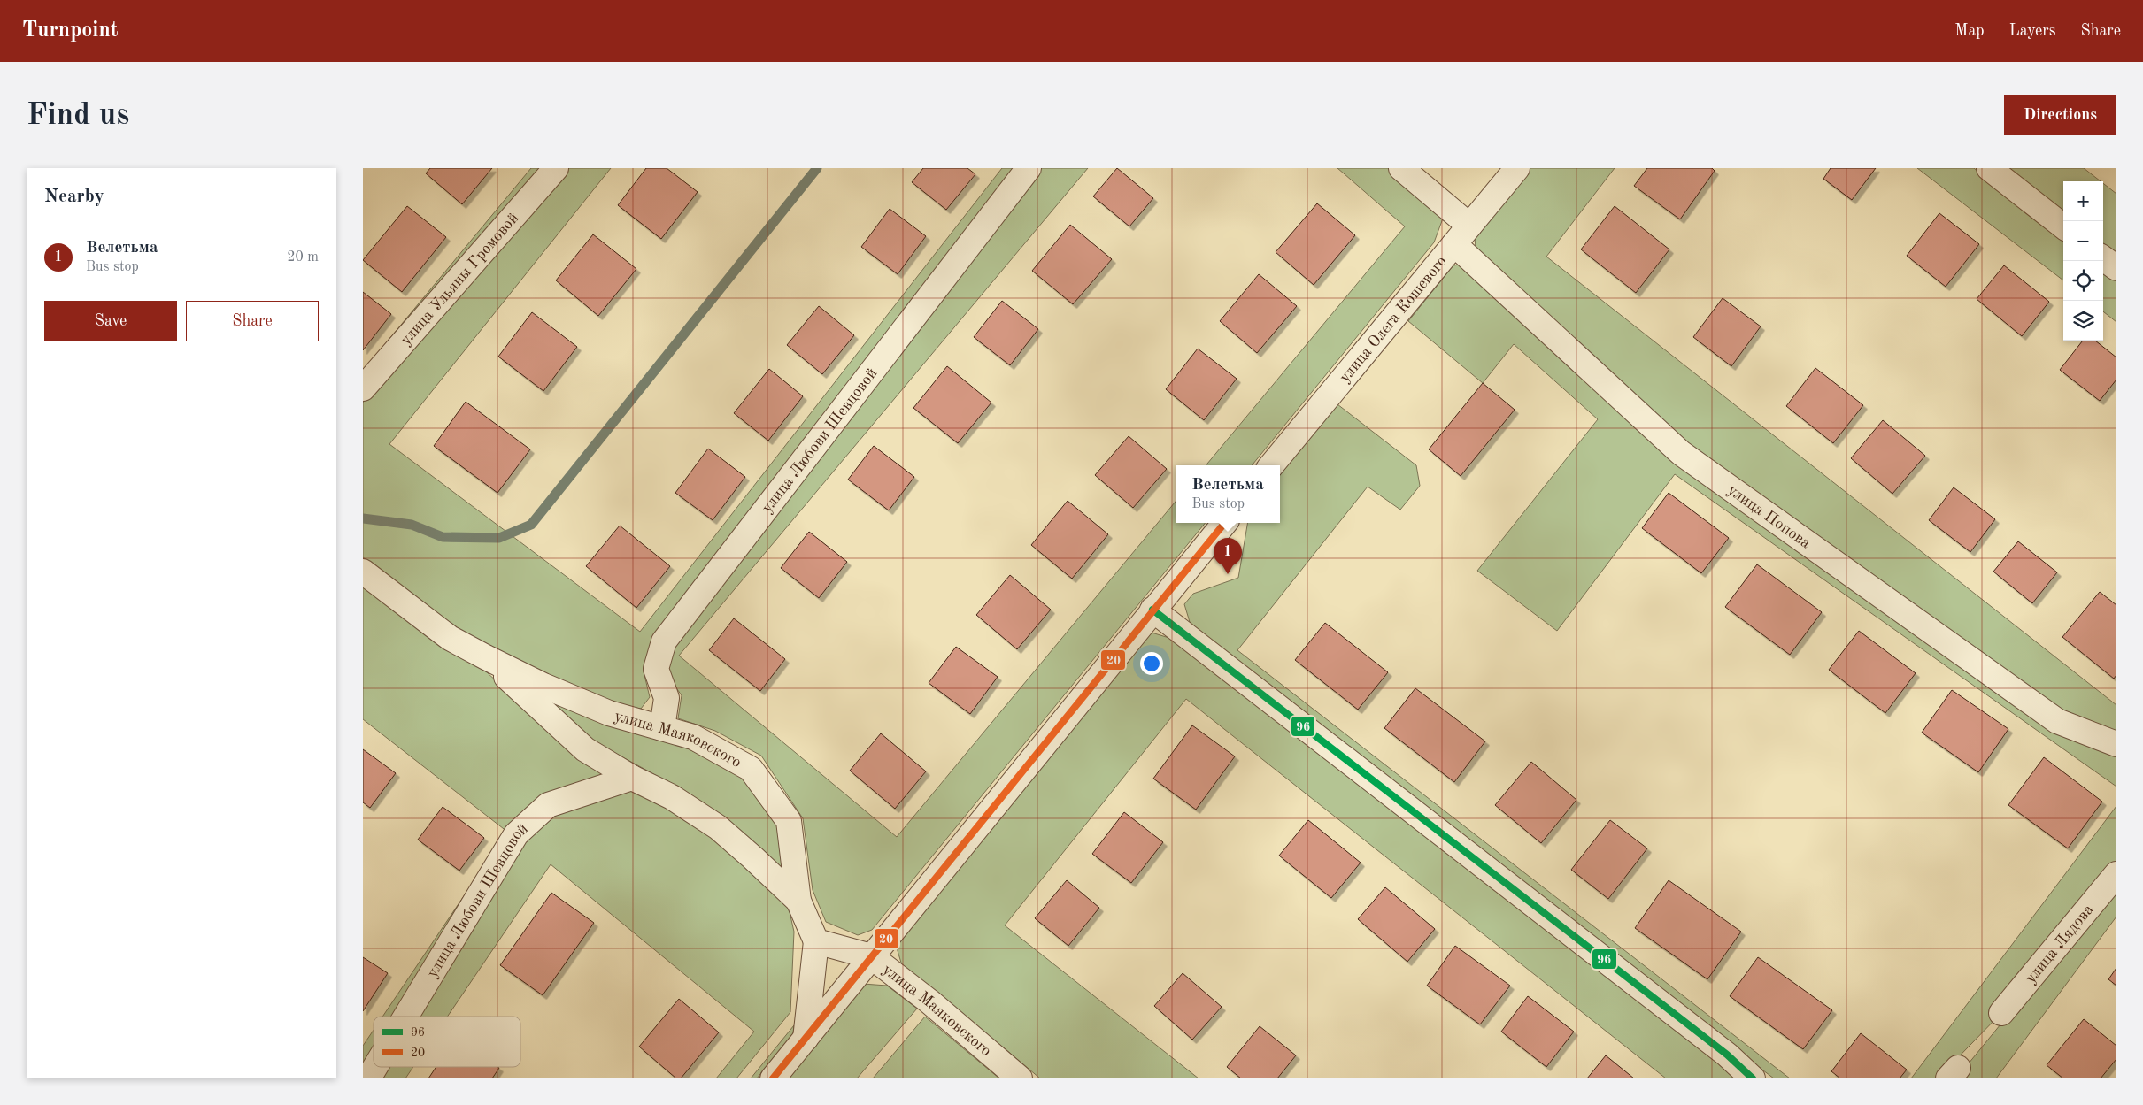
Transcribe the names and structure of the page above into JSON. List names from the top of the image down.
{
  "streets": {
    "street": [
      "улица Ульяны Громовой",
      "улица Олега Кошевого",
      "улица Любови Шевцовой",
      "улица Попова",
      "улица Маяковского",
      "улица Лядова"
    ]
  },
  "crossings": [
    ["улица Олега Кошевого", "улица Попова"],
    ["улица Любови Шевцовой", "улица Маяковского"]
  ],
  "lines": ["transit line 20", "transit line 96"],
  "legend": ["96", "20"],
  "page": {
    "header": "Turnpoint",
    "nav": ["Map", "Layers", "Share"],
    "buttons": [
      "Directions",
      ["Save", "Share"]
    ],
    "title": "Find us",
    "heading": "Nearby",
    "map_buttons": ["+", "−"],
    "list": [
      {
        "mark": "1",
        "name": "Велетьма",
        "note": "Bus stop",
        "value": "20 m"
      }
    ],
    "popup": ["Велетьма", "Bus stop"],
    "pins": "1"
  }
}
